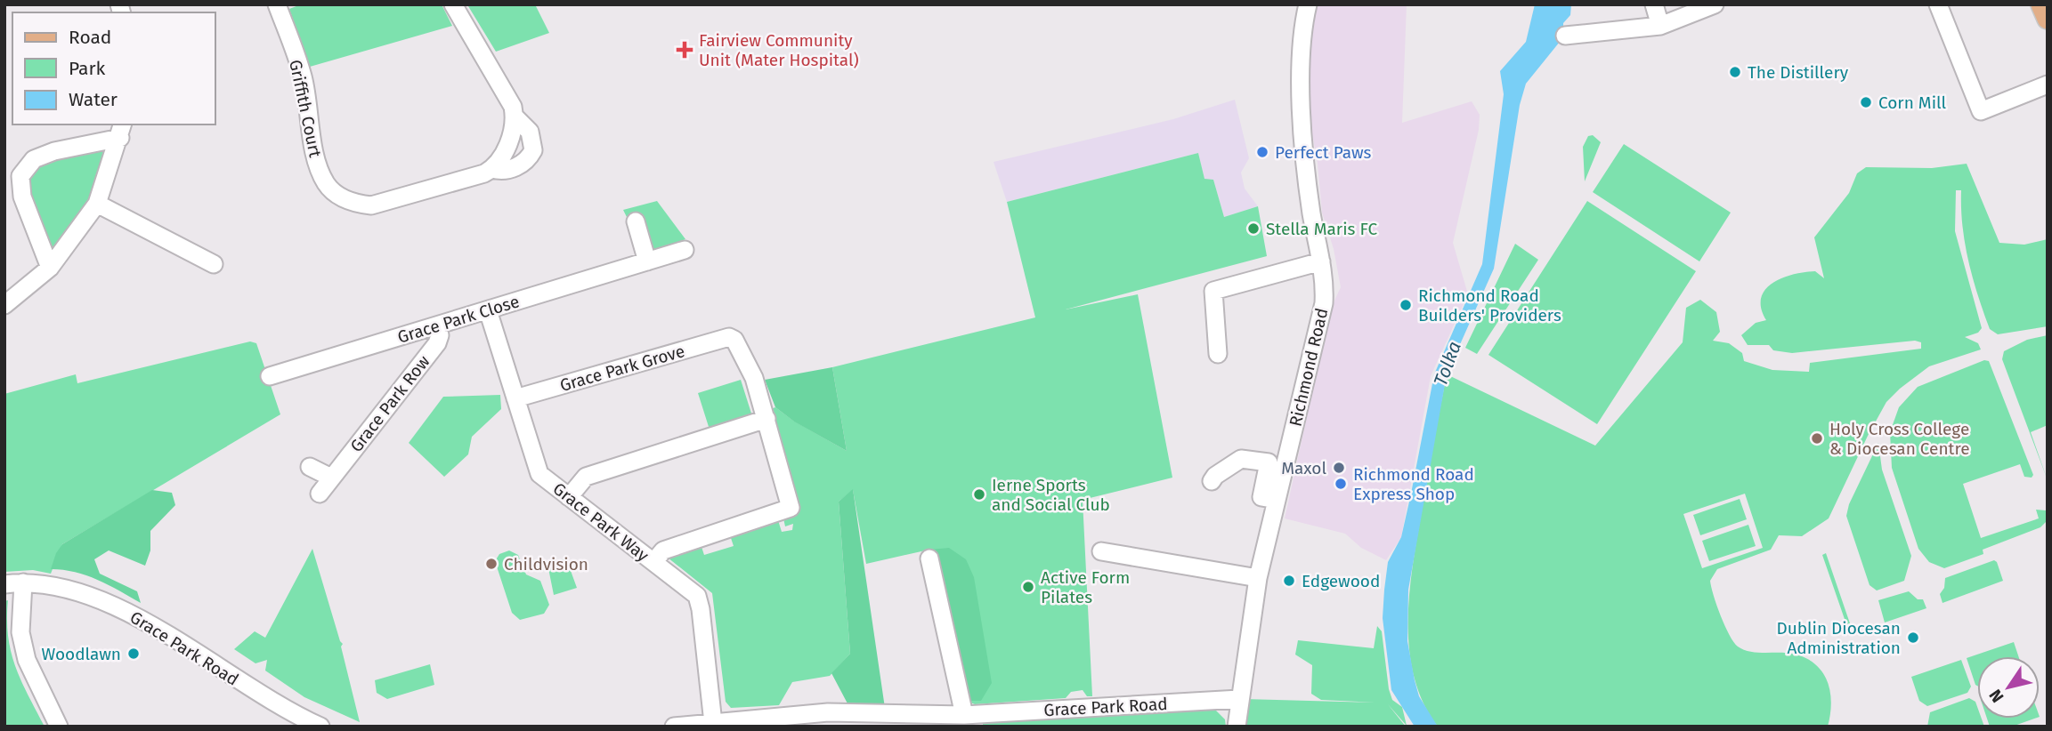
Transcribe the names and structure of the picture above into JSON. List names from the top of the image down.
{
  "streets": {
    "street": [
      "Griffith Court",
      "Grace Park Close",
      "Richmond Road",
      "Grace Park Grove",
      "Grace Park Row",
      "Grace Park Way",
      "Grace Park Road"
    ]
  },
  "crossings": [
    ["Grace Park Close", "Grace Park Row"],
    ["Grace Park Close", "Grace Park Way"],
    ["Richmond Road", "Grace Park Road"],
    ["Grace Park Grove", "Grace Park Way"],
    ["Grace Park Way", "Grace Park Road"]
  ],
  "water": ["Tolka"],
  "places": {
    "health": ["Fairview Community Unit (Mater Hospital)"],
    "other": [
      "The Distillery",
      "Corn Mill",
      "Perfect Paws",
      "Stella Maris FC",
      "Richmond Road Builders' Providers",
      "Holy Cross College & Diocesan Centre",
      "Maxol",
      "Richmond Road Express Shop",
      "Ierne Sports and Social Club",
      "Childvision",
      "Edgewood",
      "Active Form Pilates",
      "Dublin Diocesan Administration",
      "Woodlawn"
    ]
  },
  "legend": ["Road", "Park", "Water"],
  "north": "bottom left"
}
